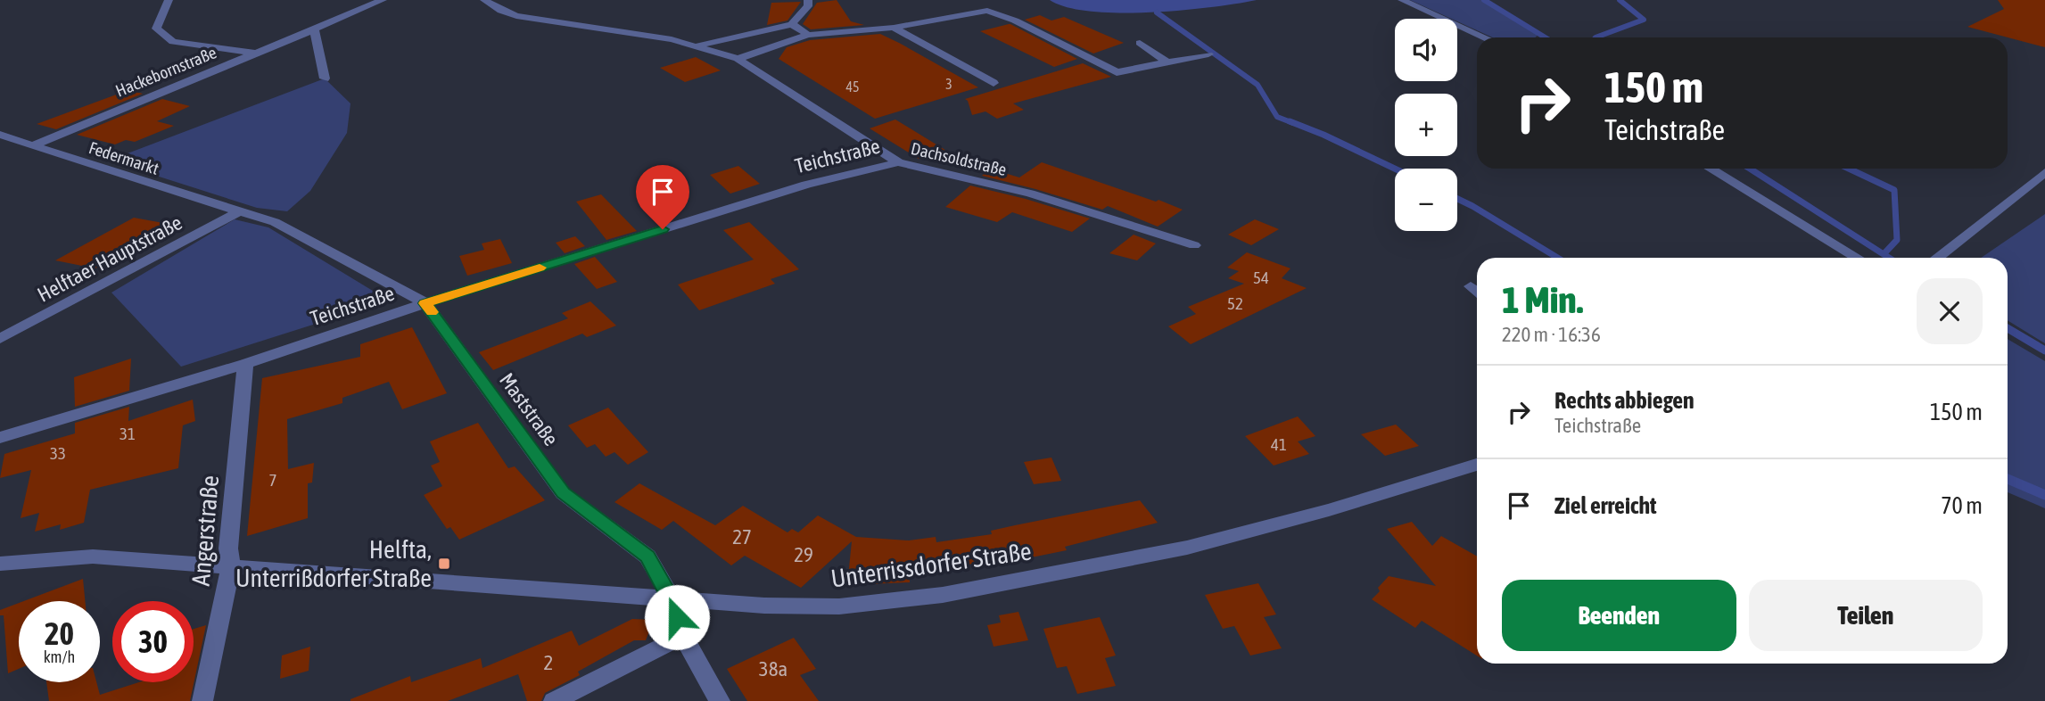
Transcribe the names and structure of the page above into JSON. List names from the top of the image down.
{
  "streets": {
    "street": [
      "Hackebornstraße",
      "Teichstraße",
      "Federmarkt",
      "Dachsoldstraße",
      "Helftaer Hauptstraße",
      "Maststraße",
      "Angerstraße",
      "Unterrissdorfer Straße"
    ]
  },
  "crossings": [
    ["Hackebornstraße", "Federmarkt"],
    ["Teichstraße", "Dachsoldstraße"],
    ["Teichstraße", "Maststraße"],
    ["Teichstraße", "Angerstraße"],
    ["Federmarkt", "Helftaer Hauptstraße"],
    ["Federmarkt", "Maststraße"],
    ["Helftaer Hauptstraße", "Maststraße"],
    ["Maststraße", "Unterrissdorfer Straße"],
    ["Angerstraße", "Unterrissdorfer Straße"]
  ],
  "places": {
    "transit": ["Helfta, Unterrißdorfer Straße"]
  },
  "house_numbers": [
    "3",
    "45",
    "54",
    "52",
    "31",
    "41",
    "33",
    "7",
    "27",
    "29",
    "2",
    "38a"
  ],
  "page": {
    "map_buttons": ["+", "−"],
    "turn": ["150 m", "Teichstraße"],
    "heading": ["1 Min.", "220 m · 16:36"],
    "list": [
      {
        "name": "Rechts abbiegen",
        "note": "Teichstraße",
        "value": "150 m"
      },
      {
        "name": "Ziel erreicht",
        "value": "70 m"
      }
    ],
    "buttons": ["Beenden", "Teilen"],
    "speed": "20 km/h",
    "limit": "30"
  }
}
